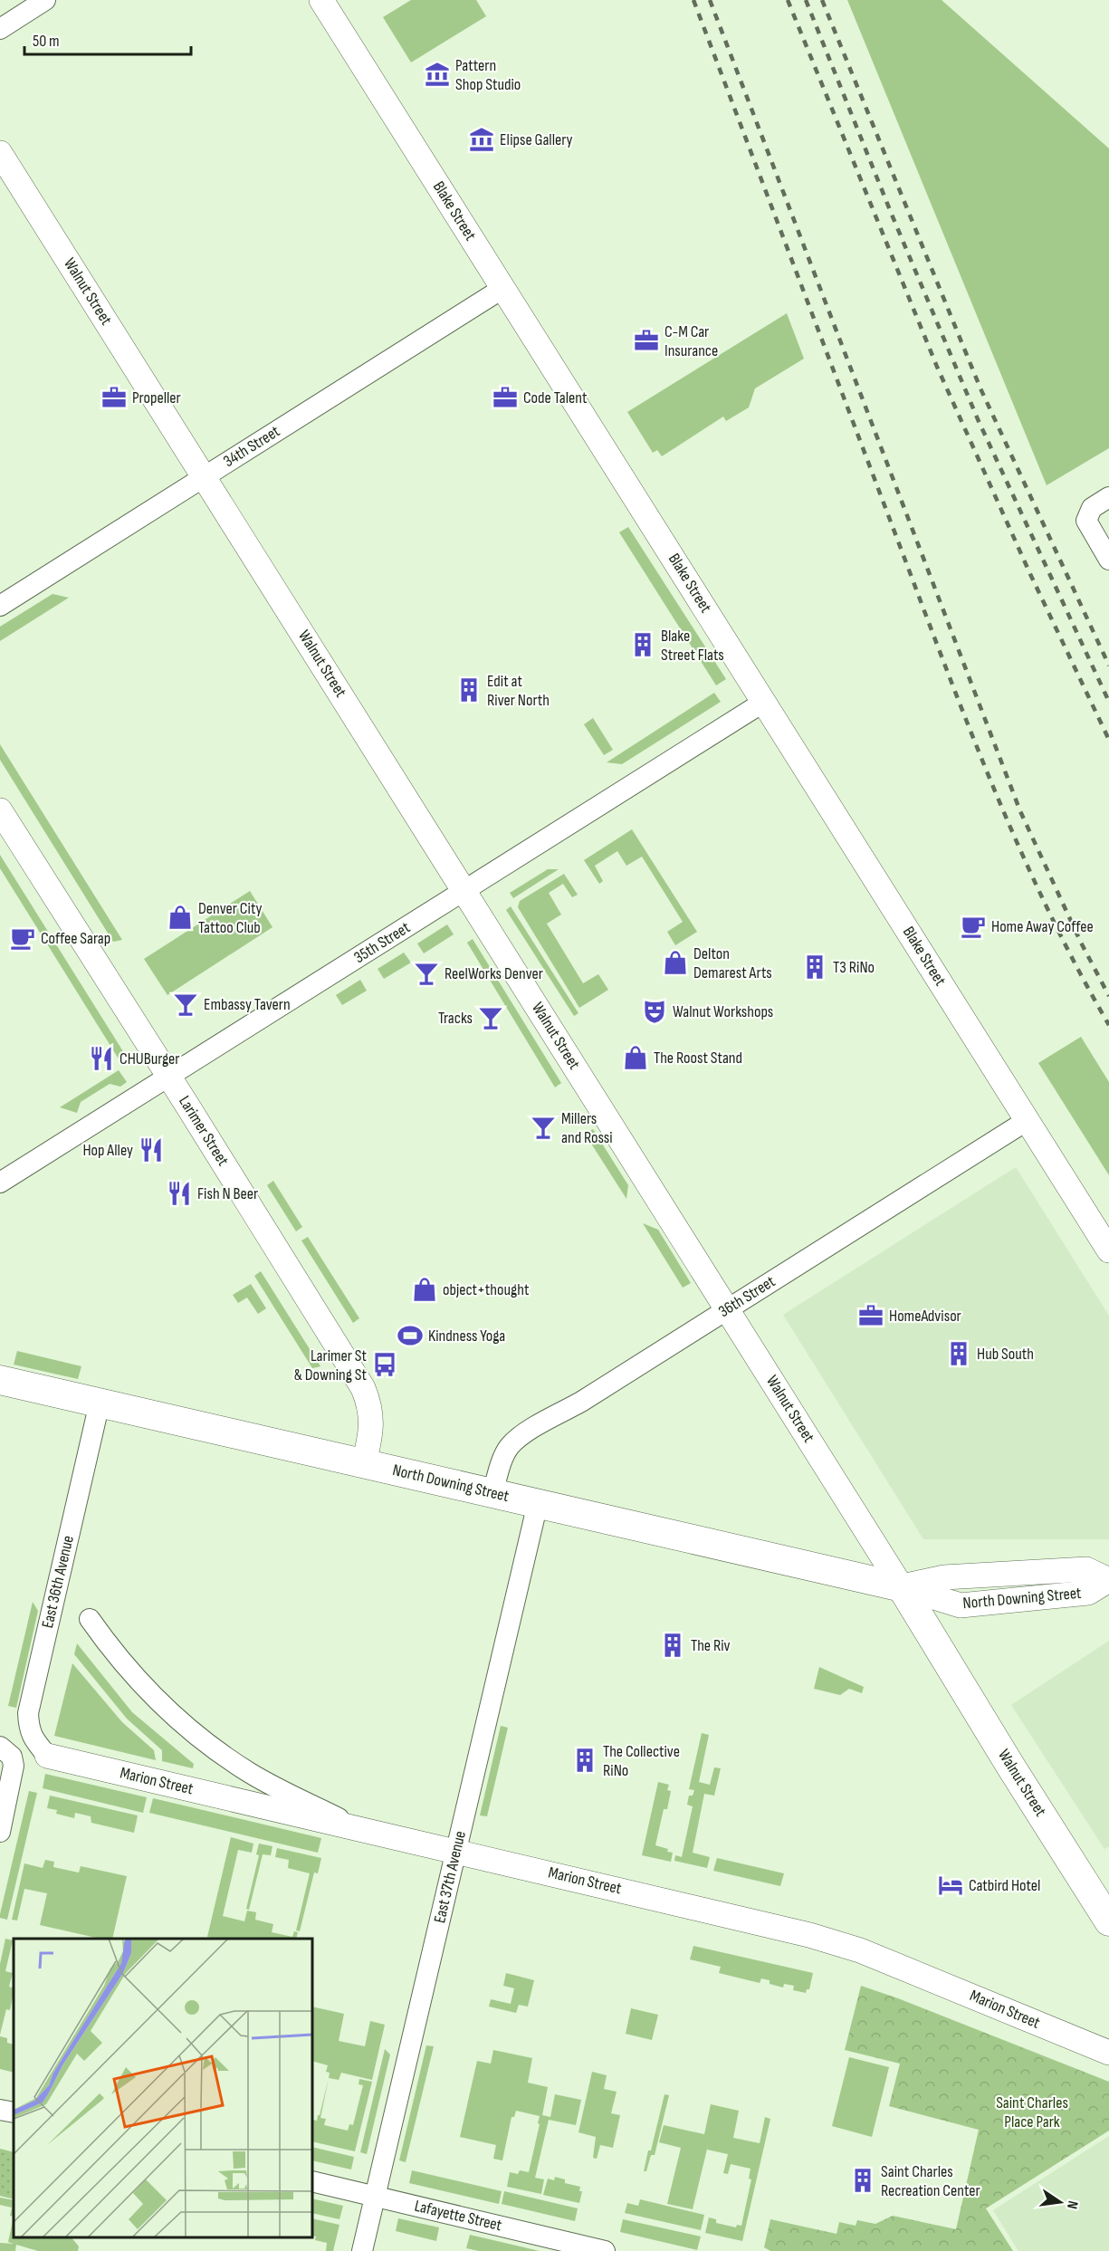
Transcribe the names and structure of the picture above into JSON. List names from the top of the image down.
{
  "streets": {
    "main road": ["Walnut Street", "North Downing Street"],
    "street": [
      "Blake Street",
      "34th Street",
      "35th Street",
      "Larimer Street",
      "36th Street",
      "East 36th Avenue",
      "Marion Street",
      "East 37th Avenue",
      "Lafayette Street"
    ]
  },
  "crossings": [
    ["Blake Street", "34th Street"],
    ["Blake Street", "35th Street"],
    ["Blake Street", "36th Street"],
    ["Walnut Street", "34th Street"],
    ["Walnut Street", "35th Street"],
    ["Walnut Street", "36th Street"],
    ["Walnut Street", "North Downing Street"],
    ["35th Street", "Larimer Street"],
    ["Larimer Street", "North Downing Street"],
    ["36th Street", "North Downing Street"],
    ["North Downing Street", "East 36th Avenue"],
    ["North Downing Street", "East 37th Avenue"],
    ["East 36th Avenue", "Marion Street"],
    ["Marion Street", "East 37th Avenue"],
    ["East 37th Avenue", "Lafayette Street"]
  ],
  "parks": ["Saint Charles Place Park"],
  "places": {
    "museum": ["Pattern Shop Studio", "Elipse Gallery"],
    "office": [
      "C-M Car Insurance",
      "Propeller",
      "Code Talent",
      "HomeAdvisor"
    ],
    "building": [
      "Blake Street Flats",
      "Edit at River North",
      "T3 RiNo",
      "Hub South",
      "The Riv",
      "The Collective RiNo",
      "Saint Charles Recreation Center"
    ],
    "shop": [
      "Denver City Tattoo Club",
      "Delton Demarest Arts",
      "The Roost Stand",
      "object+thought"
    ],
    "cafe": ["Home Away Coffee", "Coffee Sarap"],
    "bar": [
      "ReelWorks Denver",
      "Embassy Tavern",
      "Tracks",
      "Millers and Rossi"
    ],
    "theatre": ["Walnut Workshops"],
    "restaurant": ["CHUBurger", "Hop Alley", "Fish N Beer"],
    "sports": ["Kindness Yoga"],
    "bus stop": ["Larimer St & Downing St"],
    "hotel": ["Catbird Hotel"]
  },
  "scale_bar": "50 m",
  "north": "right"
}
